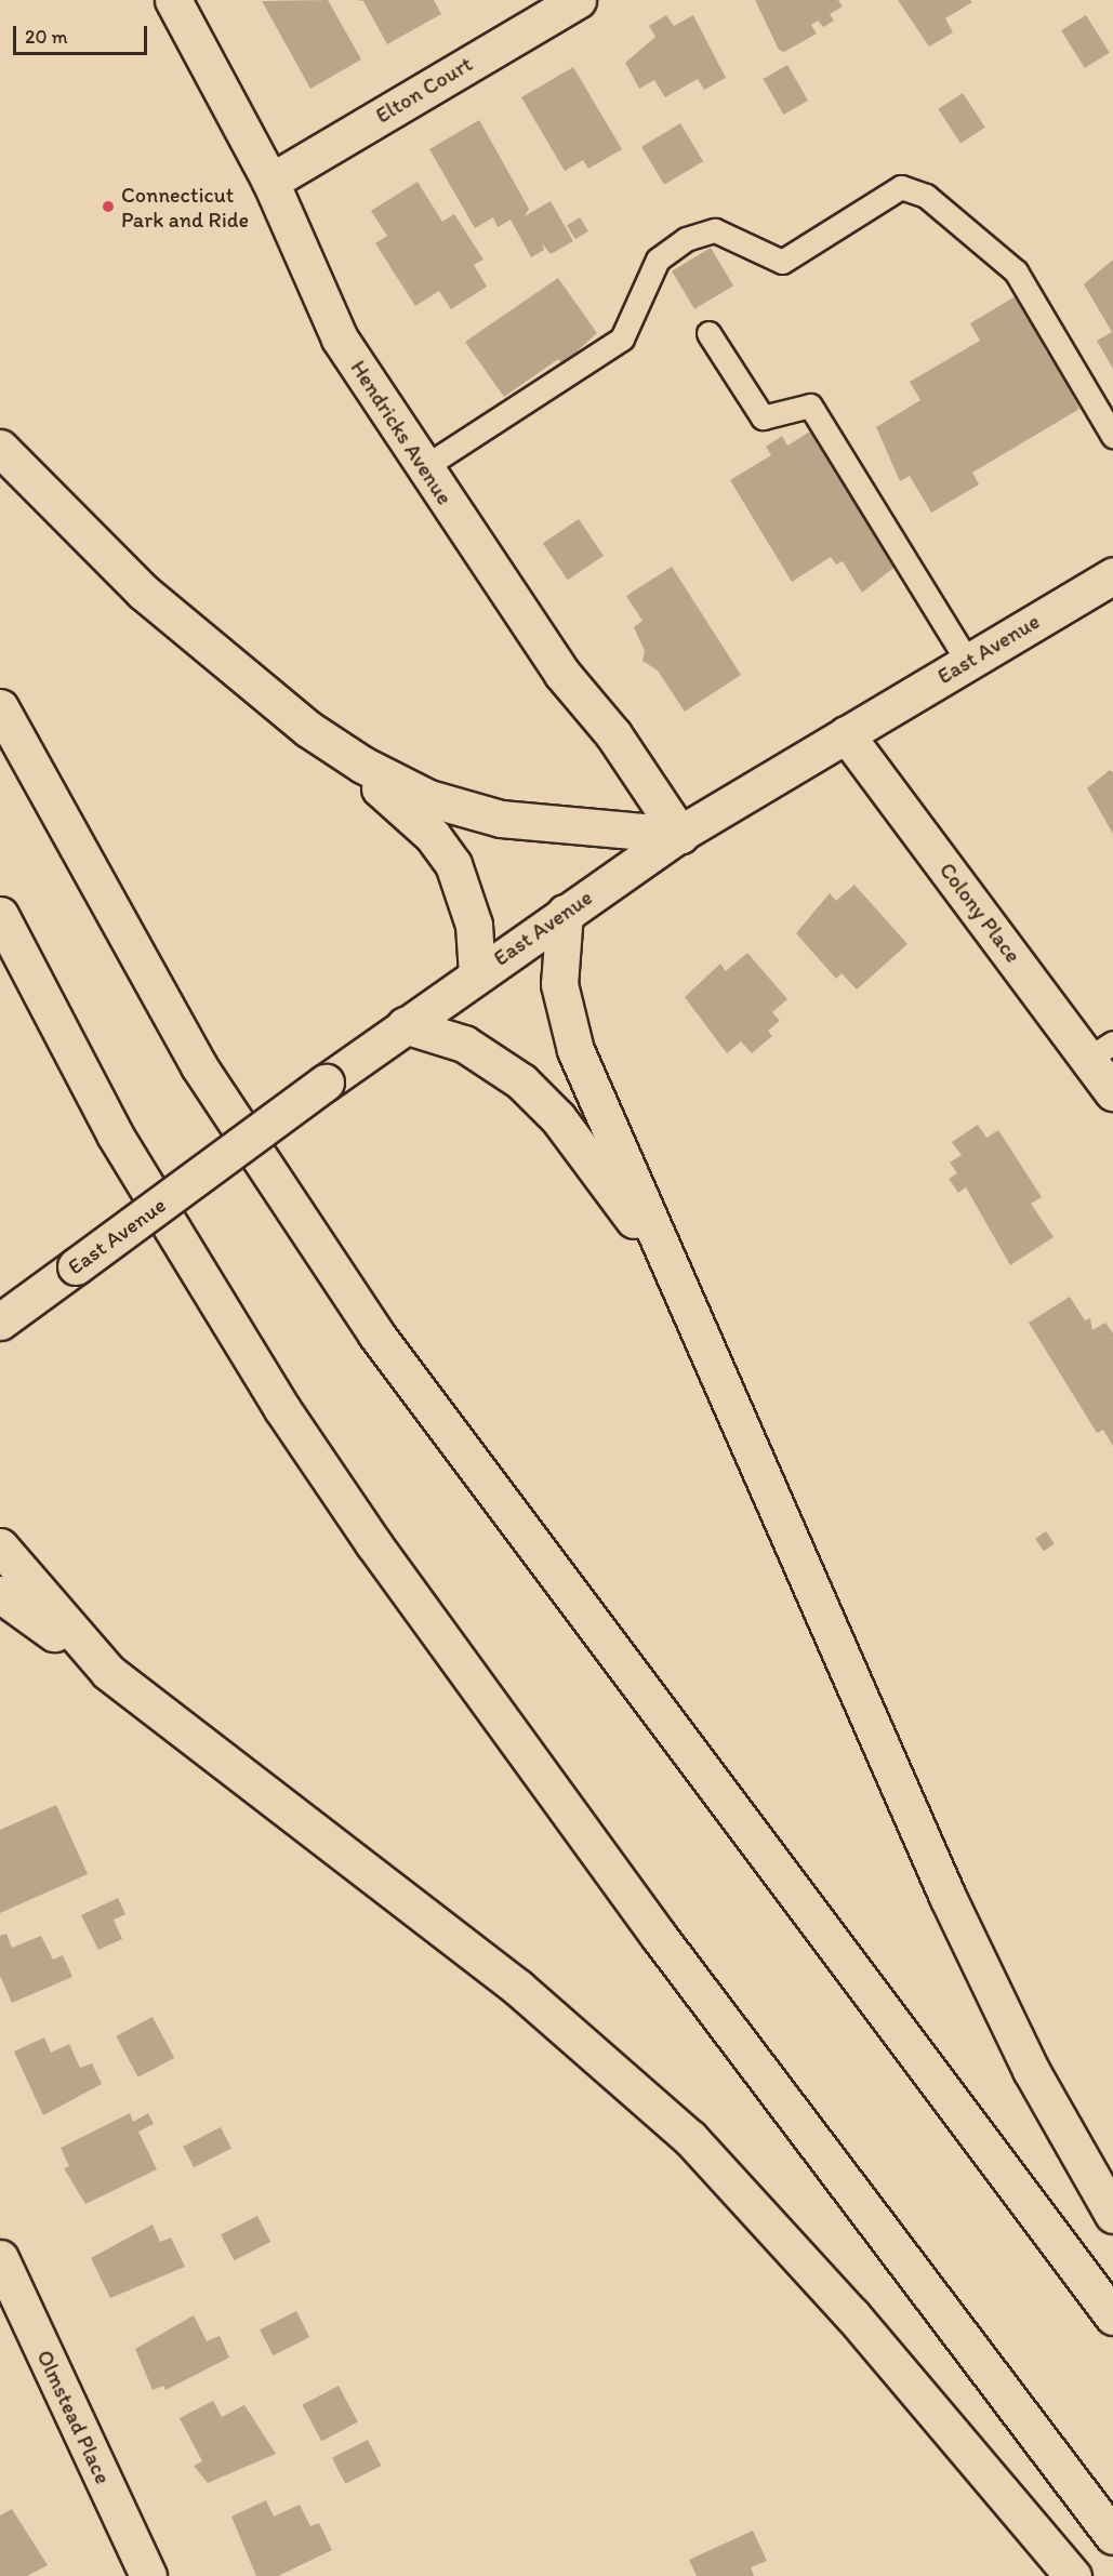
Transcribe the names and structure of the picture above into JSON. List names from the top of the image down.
{
  "streets": {
    "main road": [
      "Elton Court",
      "Hendricks Avenue",
      "East Avenue",
      "Colony Place",
      "Olmstead Place"
    ]
  },
  "crossings": [
    ["Elton Court", "Hendricks Avenue"],
    ["Hendricks Avenue", "East Avenue"],
    ["East Avenue", "Colony Place"]
  ],
  "places": ["Connecticut Park and Ride"],
  "scale_bar": "20 m"
}
